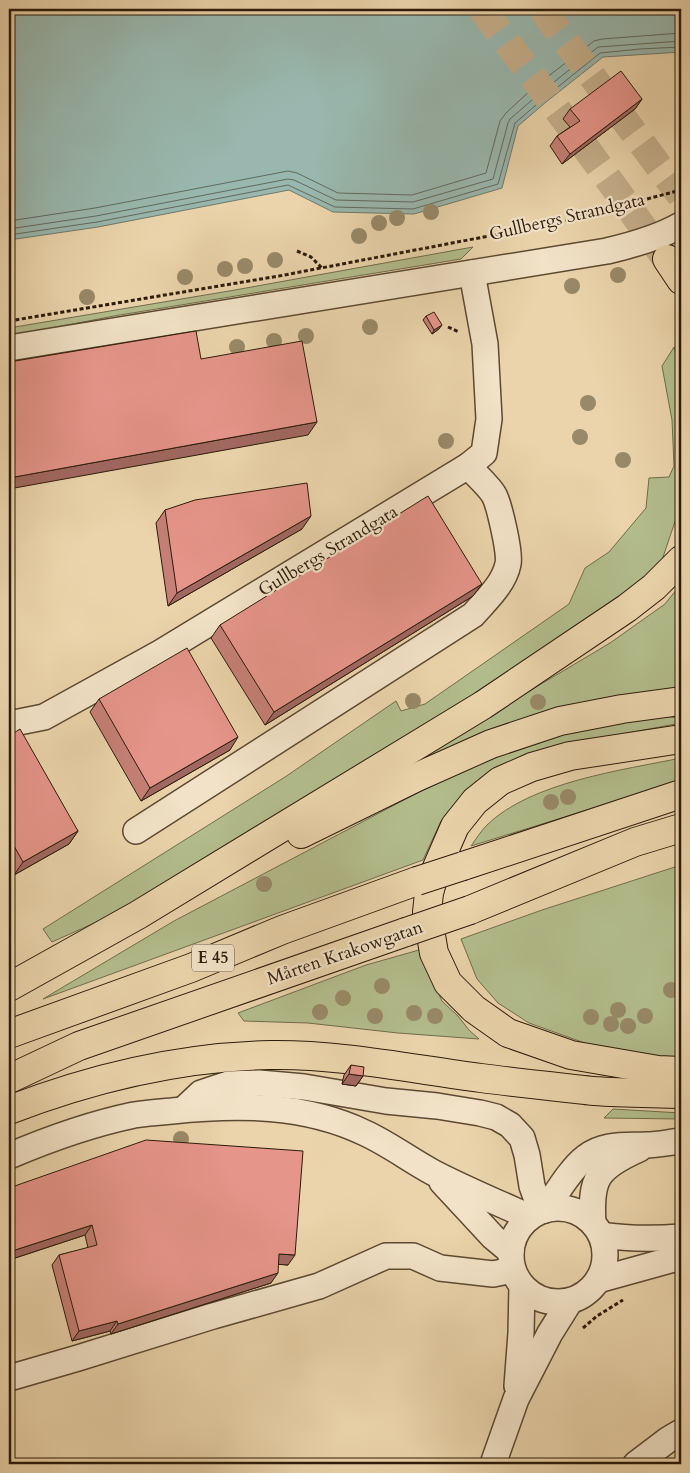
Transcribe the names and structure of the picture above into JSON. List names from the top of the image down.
{
  "streets": {
    "highway": ["Mårten Krakowgatan", "E 45"],
    "street": ["Gullbergs Strandgata"]
  }
}
